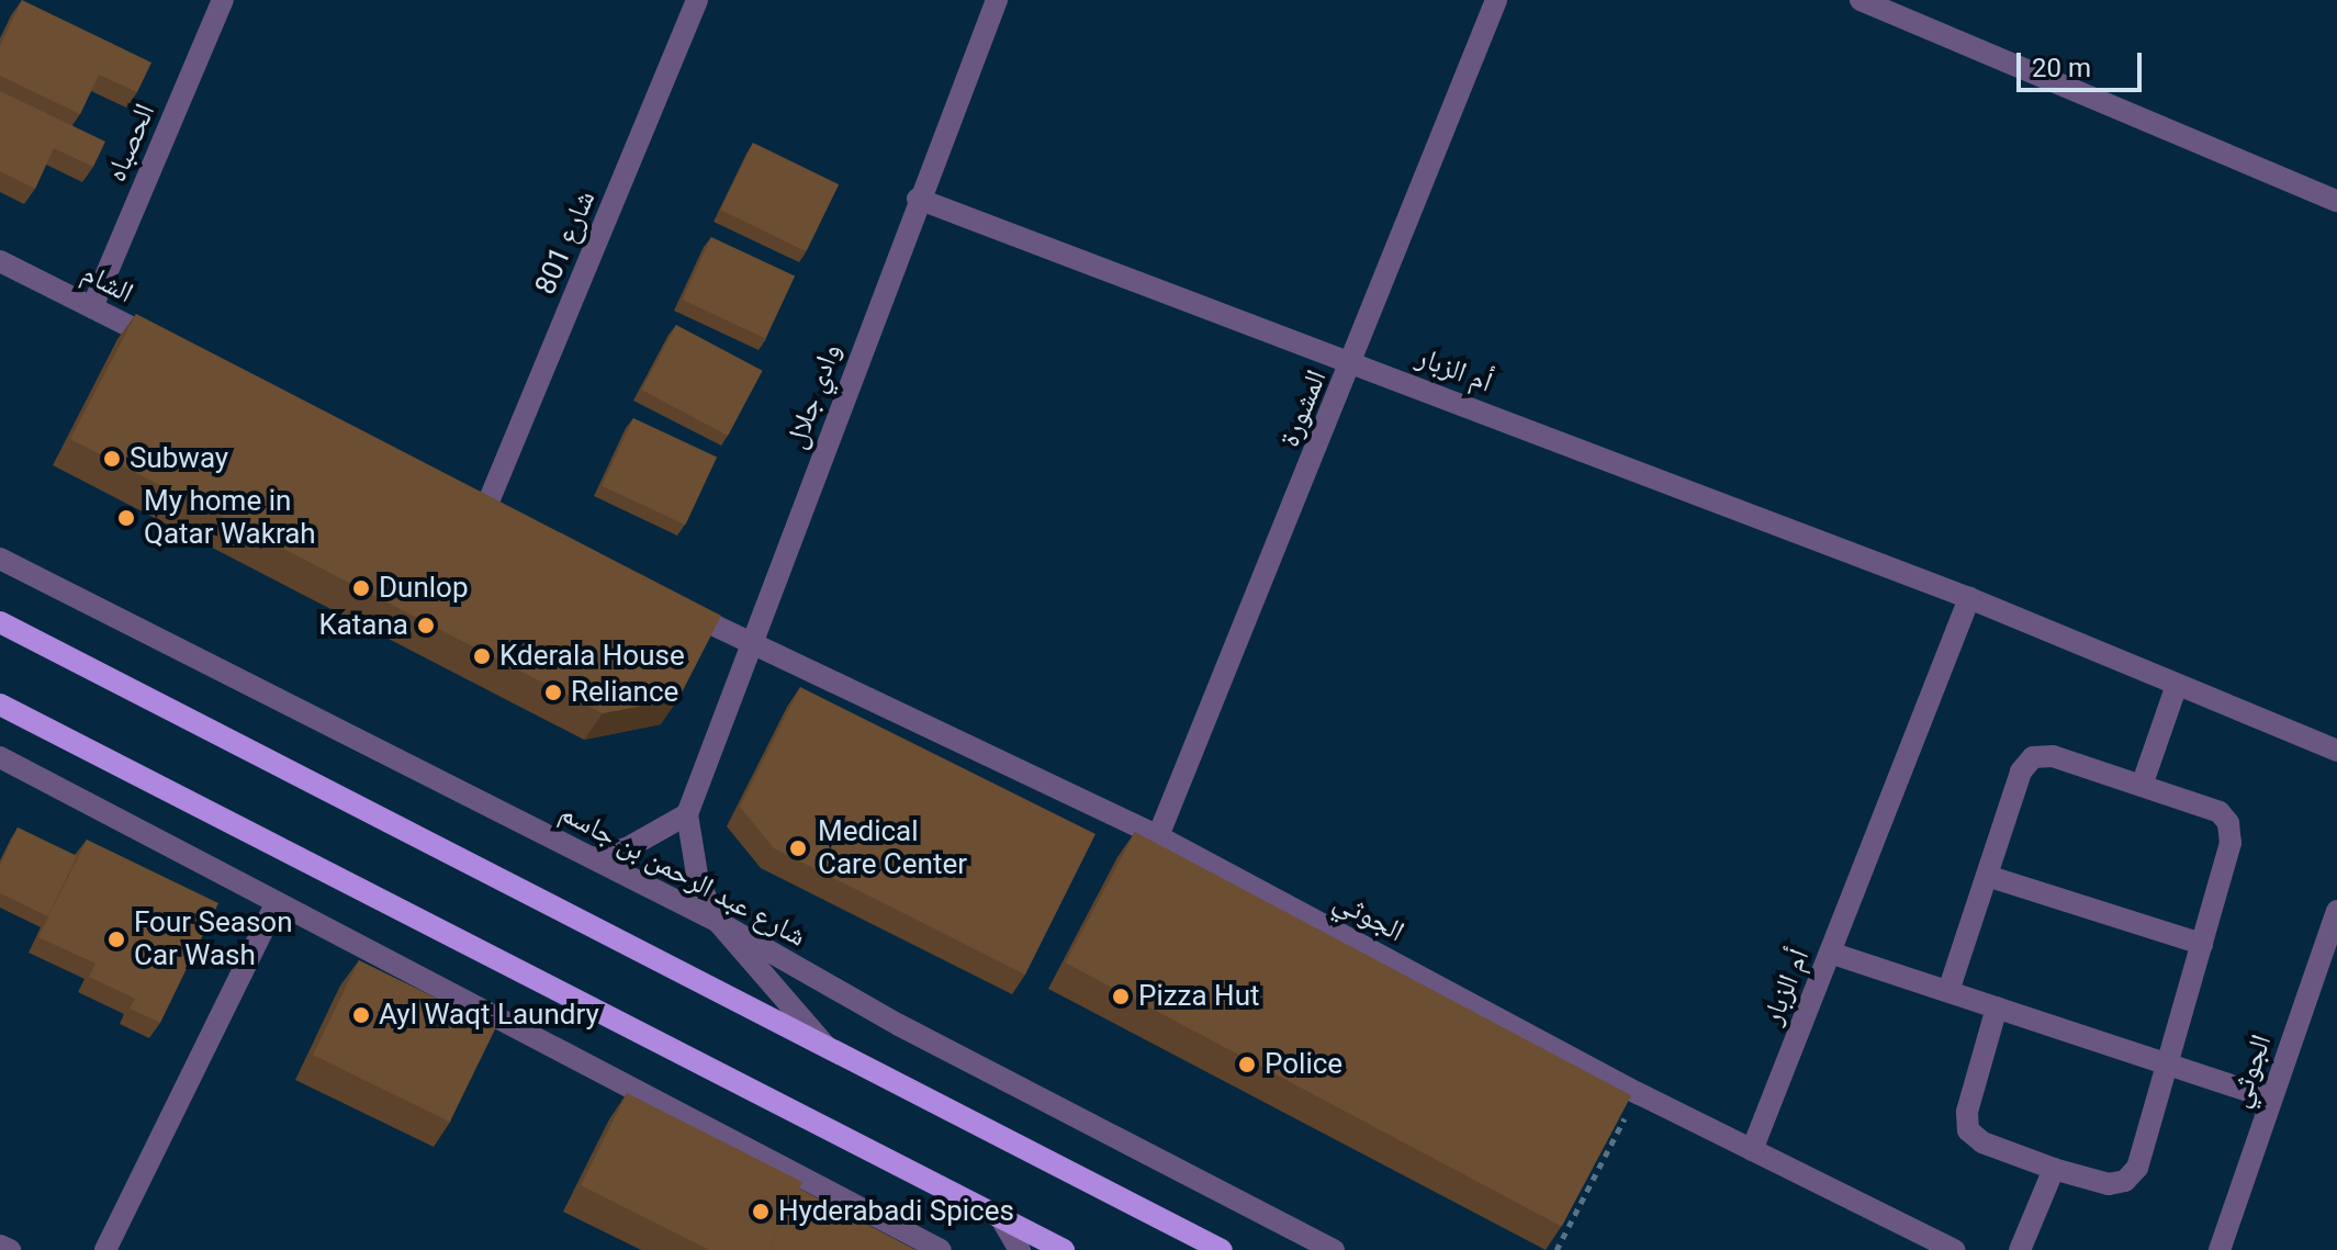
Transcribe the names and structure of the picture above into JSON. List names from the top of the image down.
{
  "streets": {
    "street": [
      "الحصباه",
      "شارع 801",
      "الشام",
      "أم الزبار",
      "وادي جلال",
      "المشورة",
      "شارع عبد الرحمن بن جاسم",
      "الجوثي"
    ]
  },
  "crossings": [
    ["الحصباه", "الشام"],
    ["أم الزبار", "وادي جلال"],
    ["أم الزبار", "المشورة"],
    ["أم الزبار", "الجوثي"],
    ["وادي جلال", "شارع عبد الرحمن بن جاسم"],
    ["وادي جلال", "الجوثي"],
    ["المشورة", "الجوثي"]
  ],
  "places": [
    "Subway",
    "My home in Qatar Wakrah",
    "Dunlop",
    "Katana",
    "Kderala House",
    "Reliance",
    "Medical Care Center",
    "Four Season Car Wash",
    "Pizza Hut",
    "Ayl Waqt Laundry",
    "Police",
    "Hyderabadi Spices"
  ],
  "scale_bar": "20 m"
}
